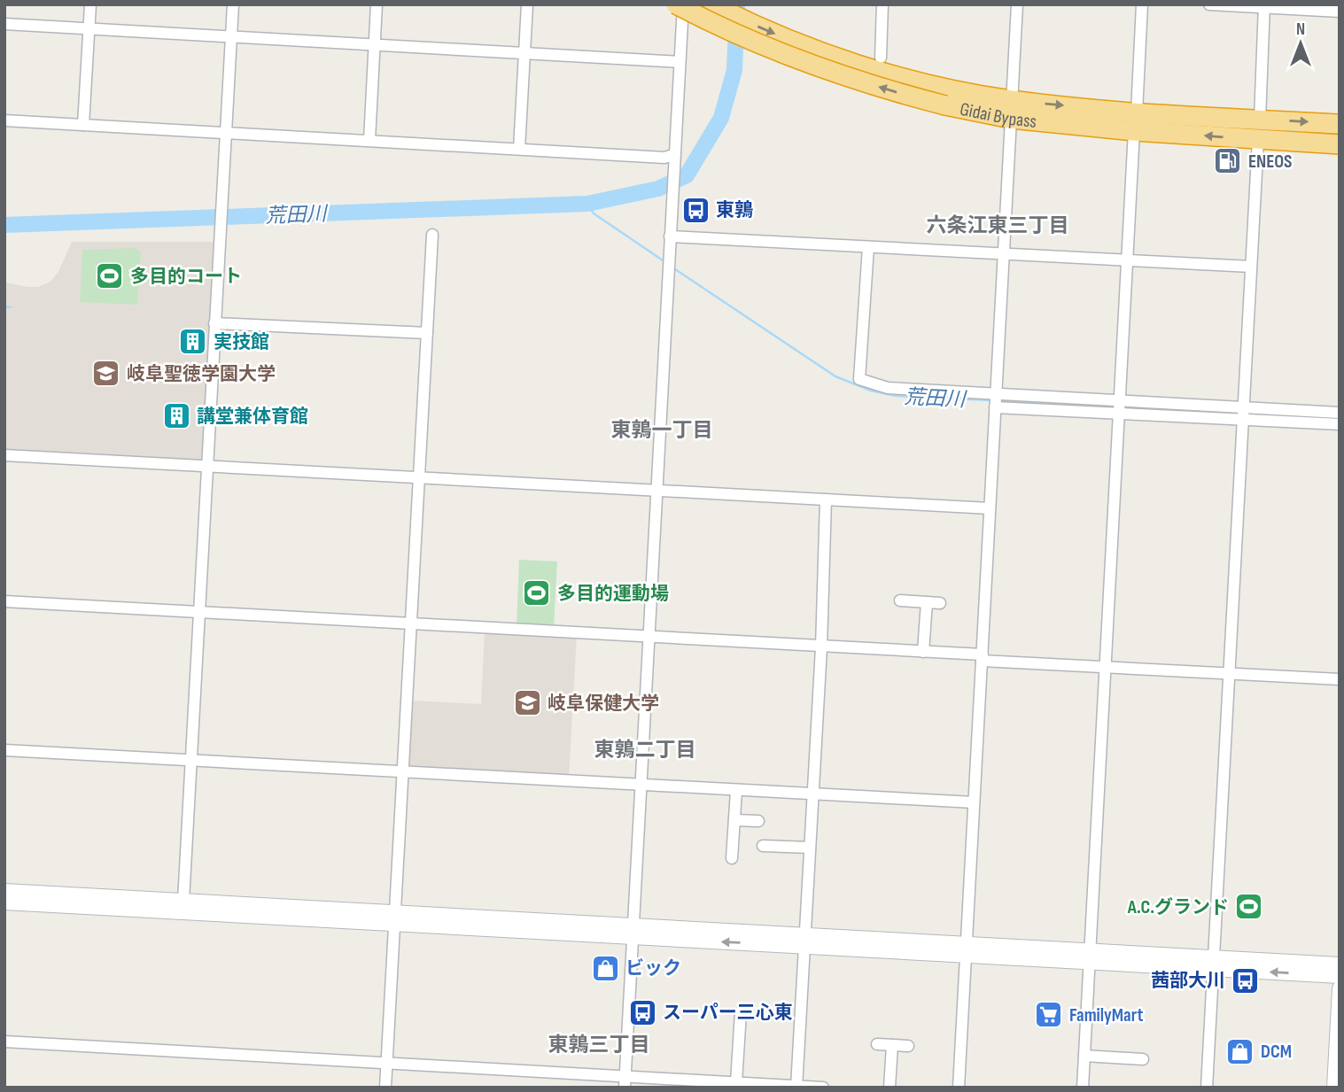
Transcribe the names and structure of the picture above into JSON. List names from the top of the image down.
{
  "streets": {
    "highway": ["Gidai Bypass"]
  },
  "districts": [
    "六条江東三丁目",
    "東鶉一丁目",
    "東鶉二丁目",
    "東鶉三丁目"
  ],
  "water": ["荒田川"],
  "places": {
    "fuel station": ["ENEOS"],
    "bus stop": ["東鶉", "茜部大川", "スーパー三心東"],
    "sports": ["多目的コート", "多目的運動場", "A.C.グランド"],
    "building": ["実技館", "講堂兼体育館"],
    "school or university": ["岐阜聖徳学園大学", "岐阜保健大学"],
    "shop": ["ビック", "DCM"],
    "supermarket": ["FamilyMart"]
  },
  "north": "top"
}
